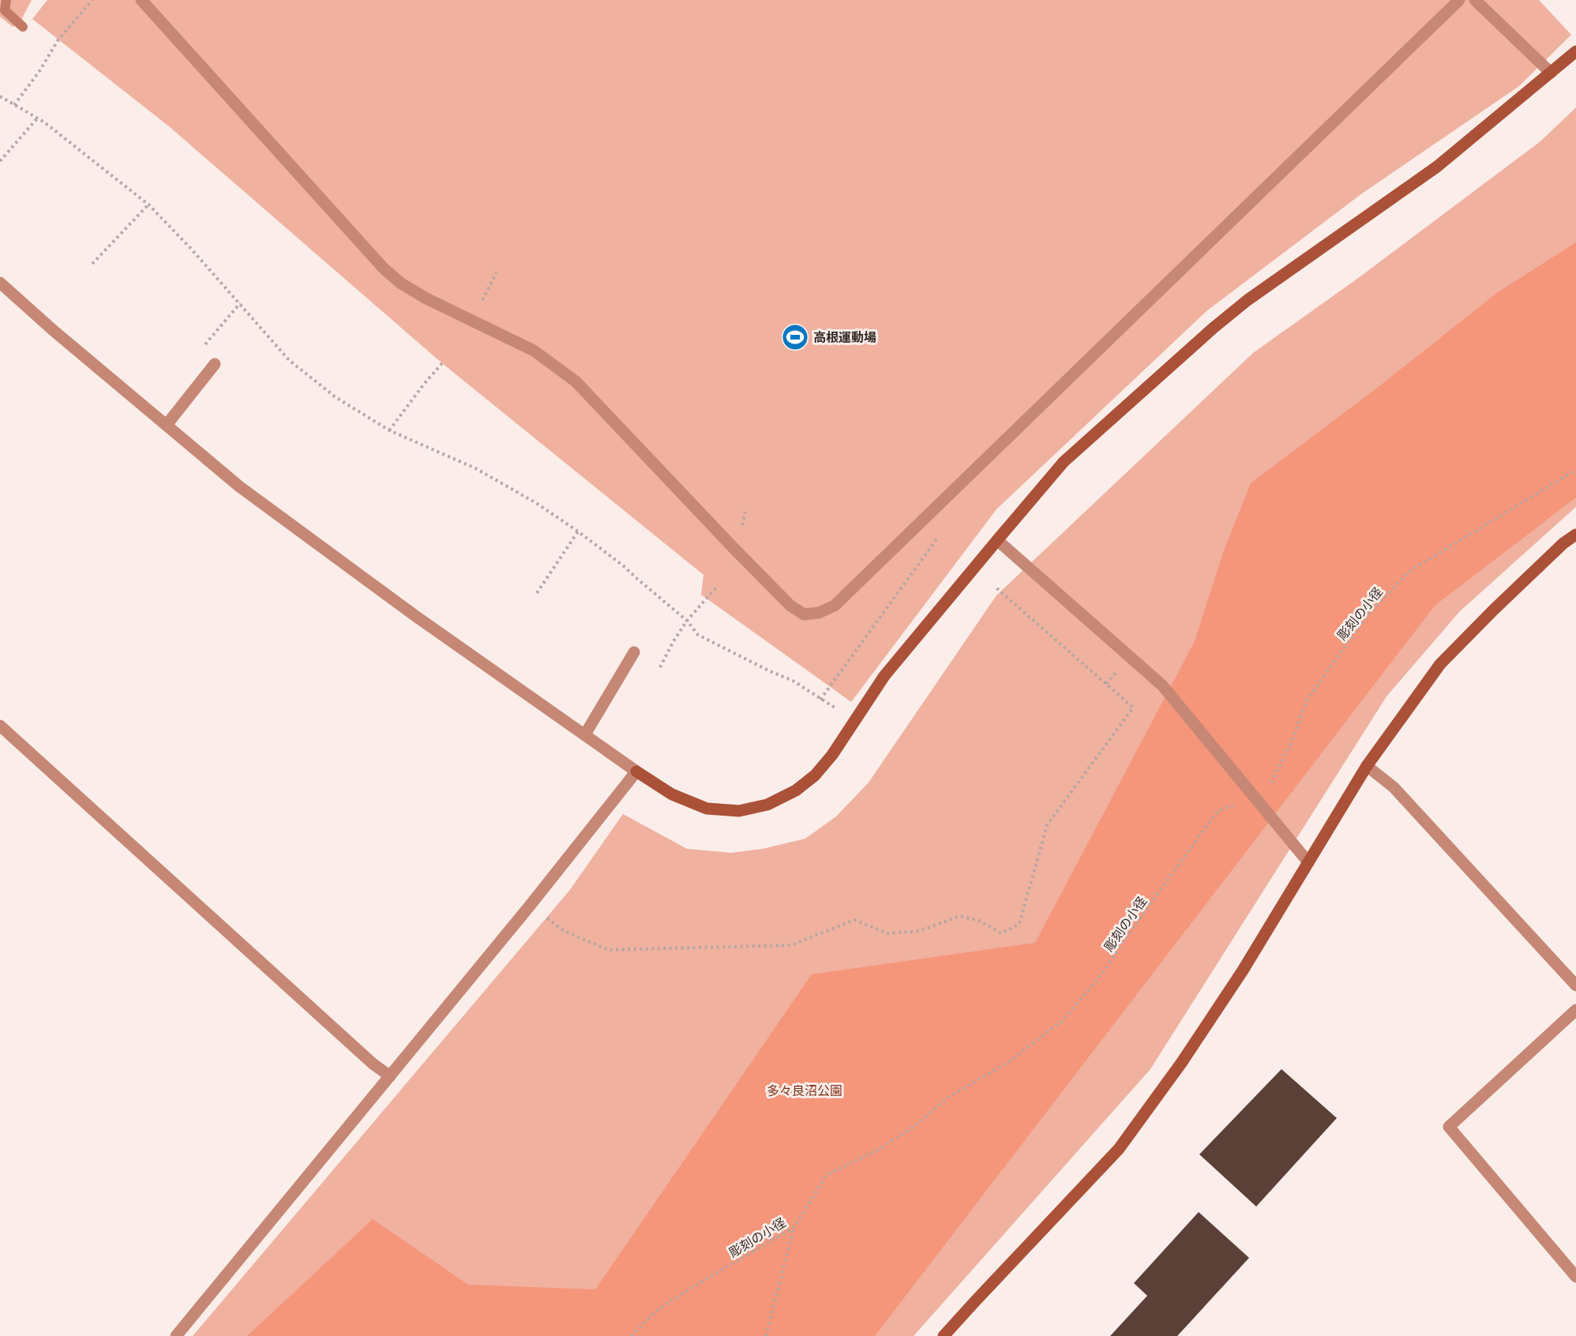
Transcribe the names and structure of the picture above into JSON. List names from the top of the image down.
{
  "streets": {
    "path": ["彫刻の小径"]
  },
  "parks": ["多々良沼公園"],
  "places": {
    "sports": ["高根運動場"]
  }
}
